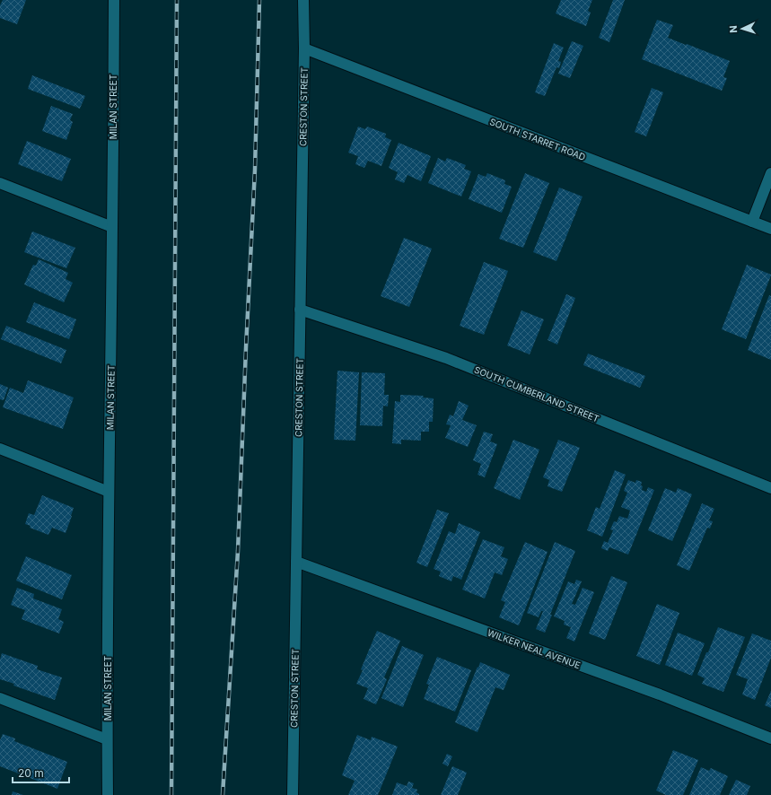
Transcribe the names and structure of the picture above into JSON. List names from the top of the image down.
{
  "streets": {
    "street": [
      "MILAN STREET",
      "CRESTON STREET",
      "SOUTH STARRET ROAD",
      "SOUTH CUMBERLAND STREET",
      "WILKER NEAL AVENUE"
    ]
  },
  "crossings": [
    ["CRESTON STREET", "SOUTH STARRET ROAD"],
    ["CRESTON STREET", "SOUTH CUMBERLAND STREET"],
    ["CRESTON STREET", "WILKER NEAL AVENUE"]
  ],
  "scale_bar": "20 m",
  "north": "left"
}
